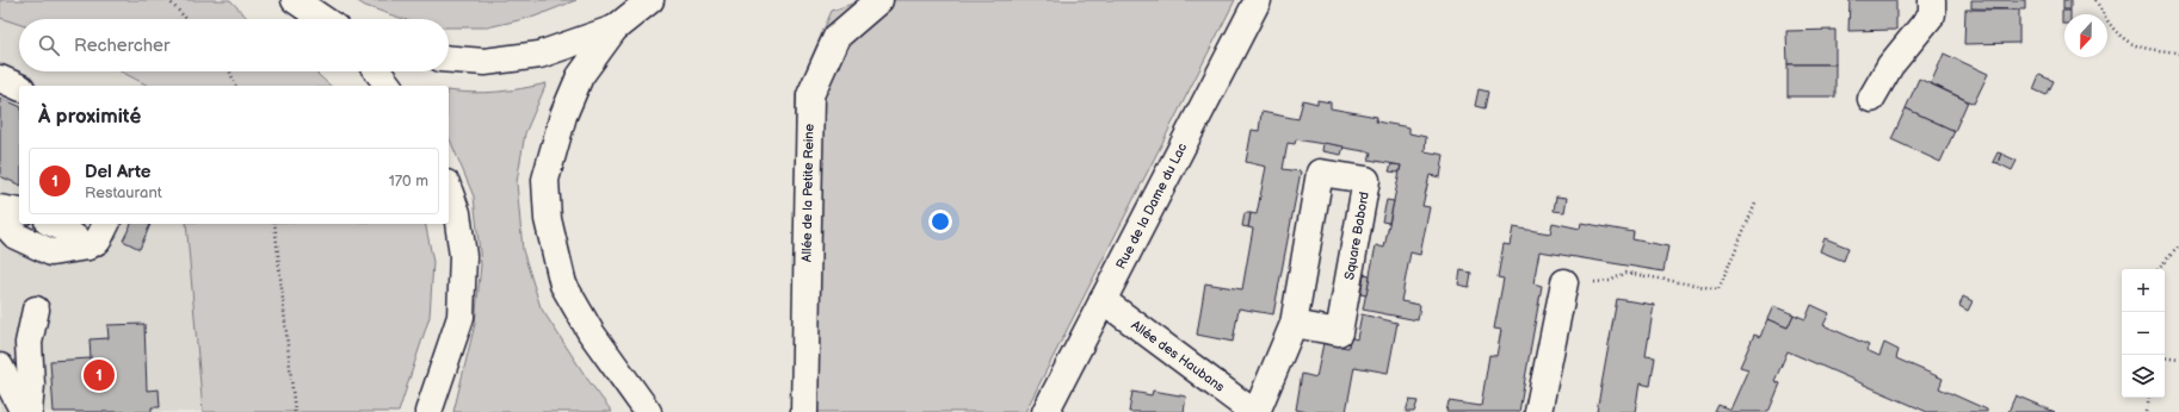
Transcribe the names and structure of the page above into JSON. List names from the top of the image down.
{
  "streets": {
    "street": [
      "Allée de la Petite Reine",
      "Rue de la Dame du Lac",
      "Square Babord",
      "Allée des Haubans"
    ]
  },
  "crossings": [
    ["Rue de la Dame du Lac", "Allée des Haubans"],
    ["Square Babord", "Allée des Haubans"]
  ],
  "north": "bottom",
  "page": {
    "search": "Rechercher",
    "heading": "À proximité",
    "list": [
      {
        "mark": "1",
        "name": "Del Arte",
        "note": "Restaurant",
        "value": "170 m"
      }
    ],
    "map_buttons": ["+", "−"],
    "pins": "1"
  }
}
